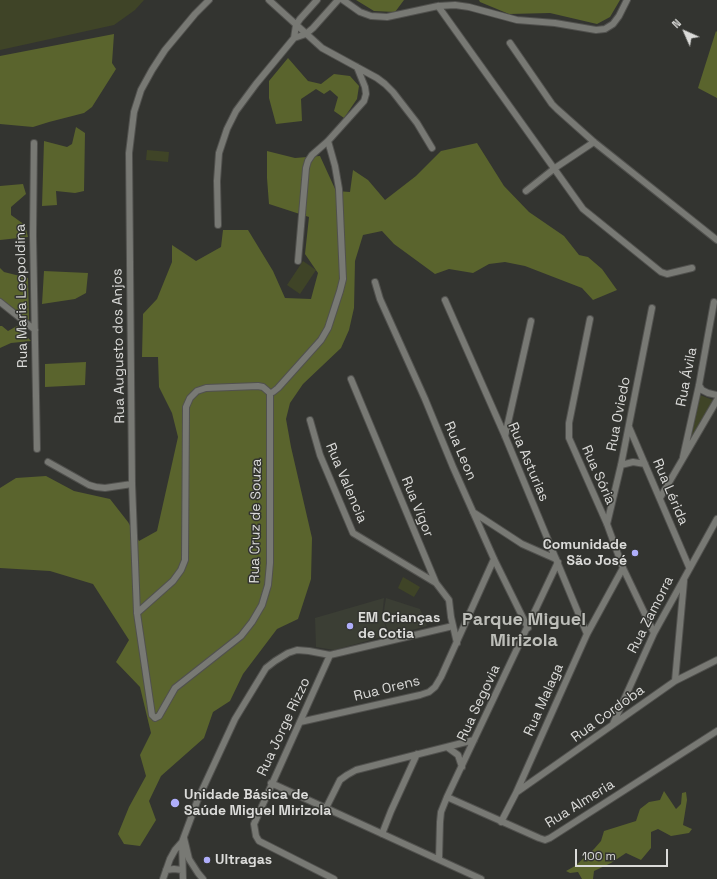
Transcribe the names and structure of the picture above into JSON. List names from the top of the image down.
{
  "streets": {
    "street": [
      "Rua Maria Leopoldina",
      "Rua Augusto dos Anjos",
      "Rua Ávila",
      "Rua Oviedo",
      "Rua Leon",
      "Rua Asturias",
      "Rua Sória",
      "Rua Valencia",
      "Rua Lérida",
      "Rua Vigor",
      "Rua Cruz de Souza",
      "Rua Zamorra",
      "Rua Orens",
      "Rua Malaga",
      "Rua Segovia",
      "Rua Cordoba",
      "Rua Jorge Rizzo",
      "Rua Almeria"
    ]
  },
  "crossings": [
    ["Rua Augusto dos Anjos", "Rua Cruz de Souza"],
    ["Rua Oviedo", "Rua Sória"],
    ["Rua Oviedo", "Rua Lérida"],
    ["Rua Leon", "Rua Orens"],
    ["Rua Leon", "Rua Segovia"],
    ["Rua Asturias", "Rua Malaga"],
    ["Rua Asturias", "Rua Segovia"],
    ["Rua Sória", "Rua Zamorra"],
    ["Rua Sória", "Rua Malaga"],
    ["Rua Valencia", "Rua Vigor"],
    ["Rua Lérida", "Rua Zamorra"],
    ["Rua Vigor", "Rua Orens"],
    ["Rua Zamorra", "Rua Cordoba"],
    ["Rua Orens", "Rua Jorge Rizzo"],
    ["Rua Malaga", "Rua Cordoba"],
    ["Rua Malaga", "Rua Almeria"],
    ["Rua Segovia", "Rua Almeria"]
  ],
  "districts": ["Parque Miguel Mirizola"],
  "places": [
    "Comunidade São José",
    "EM Crianças de Cotia",
    "Unidade Básica de Saúde Miguel Mirizola",
    "Ultragas"
  ],
  "scale_bar": "100 m",
  "north": "top left"
}
